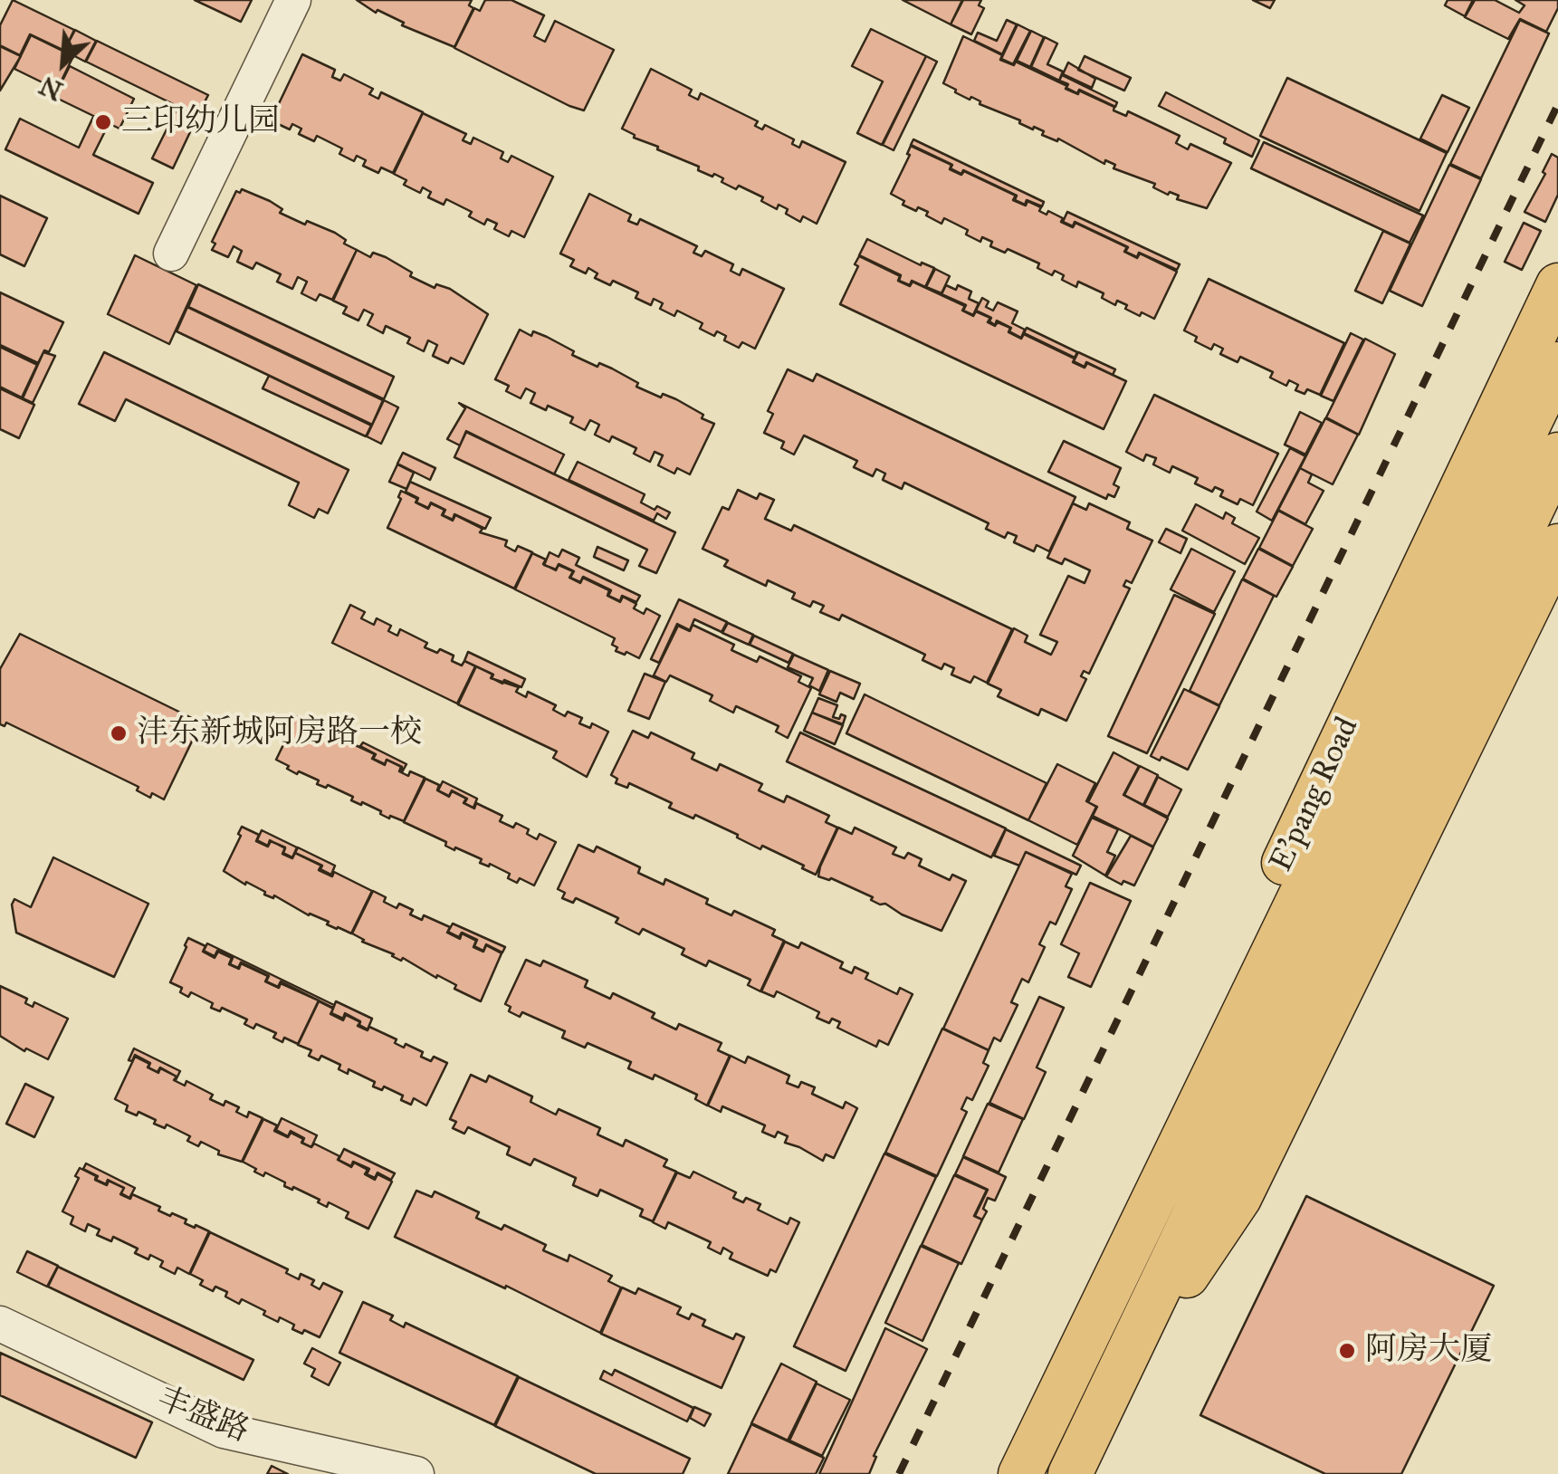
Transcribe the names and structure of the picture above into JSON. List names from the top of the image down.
{
  "streets": {
    "main road": ["E'pang Road"],
    "street": ["丰盛路"]
  },
  "places": ["三印幼儿园", "沣东新城阿房路一校", "阿房大厦"],
  "north": "bottom left"
}
